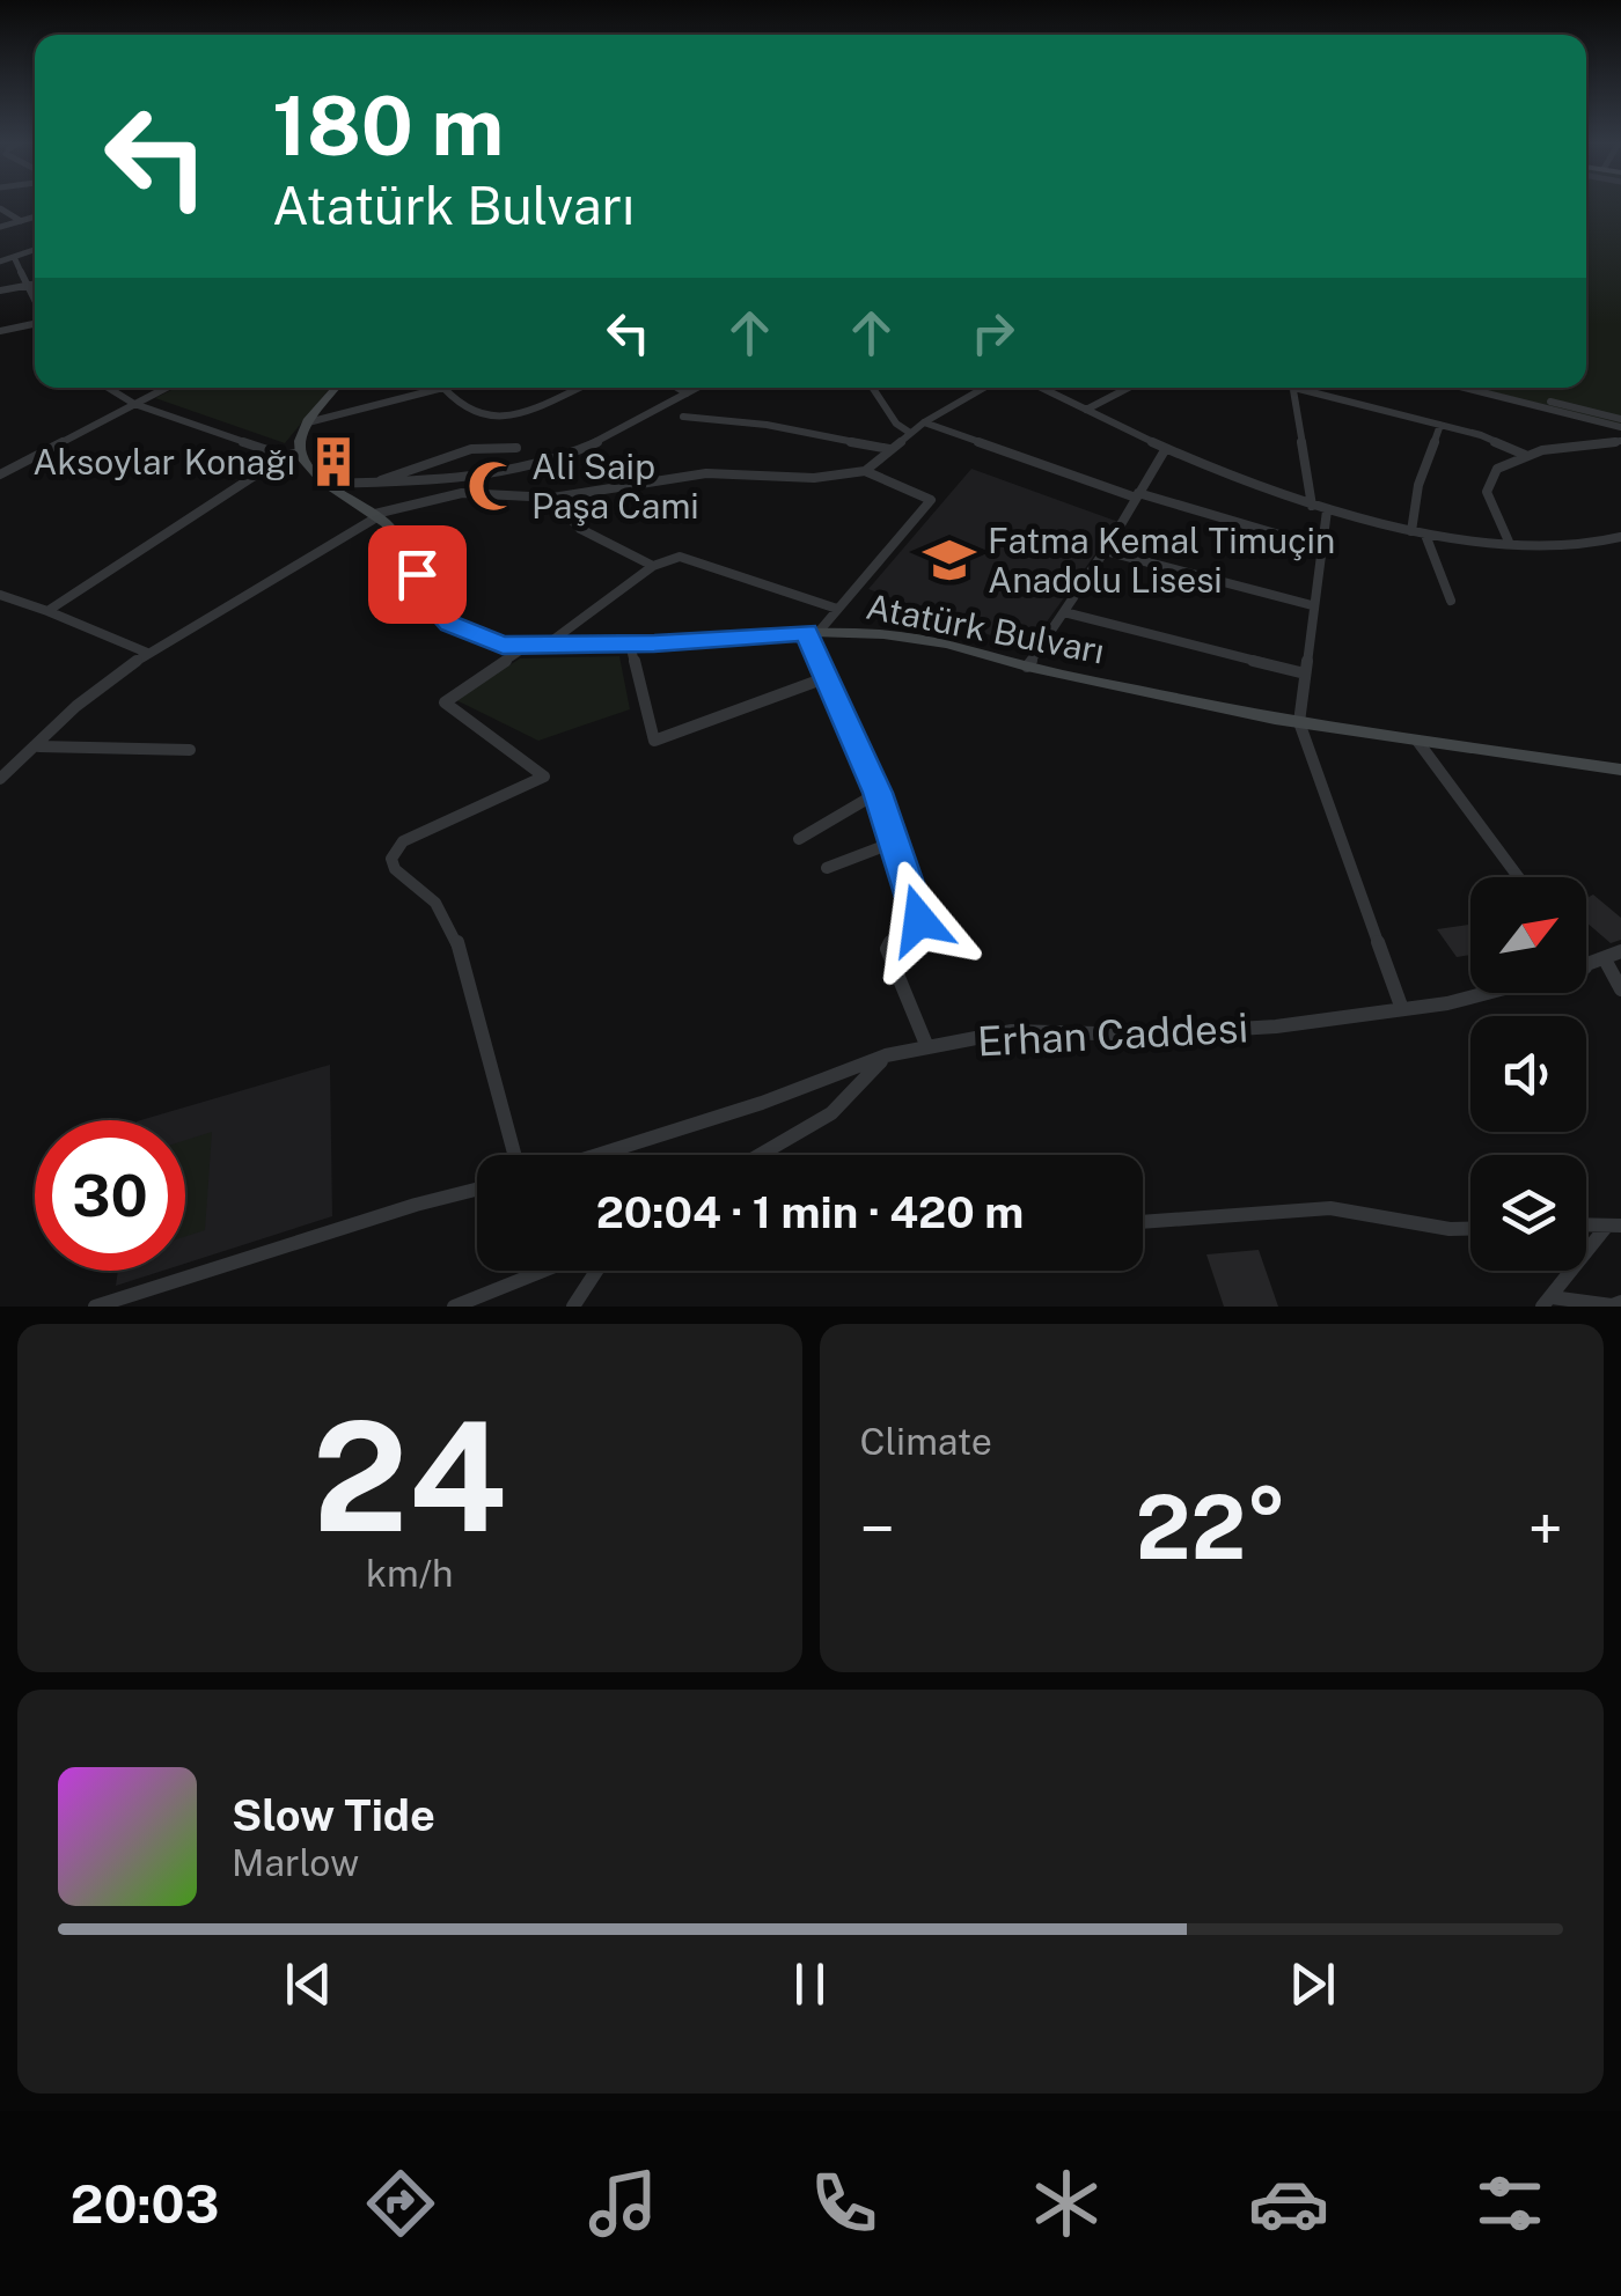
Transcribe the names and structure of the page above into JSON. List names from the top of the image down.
{
  "streets": {
    "main road": ["Atatürk Bulvarı"],
    "street": ["Erhan Caddesi"]
  },
  "places": {
    "building": ["Aksoylar Konağı"],
    "mosque": ["Ali Saip Paşa Cami"],
    "school or university": ["Fatma Kemal Timuçin Anadolu Lisesi"]
  },
  "north": "top right",
  "page": {
    "turn": ["180 m", "Atatürk Bulvarı"],
    "limit": "30",
    "trip": "20:04 · 1 min · 420 m",
    "tile": [
      ["24", "km/h"],
      "Climate"
    ],
    "heat": ["−", "22°", "+"],
    "song": ["Slow Tide", "Marlow"],
    "tabs": "20:03"
  }
}
